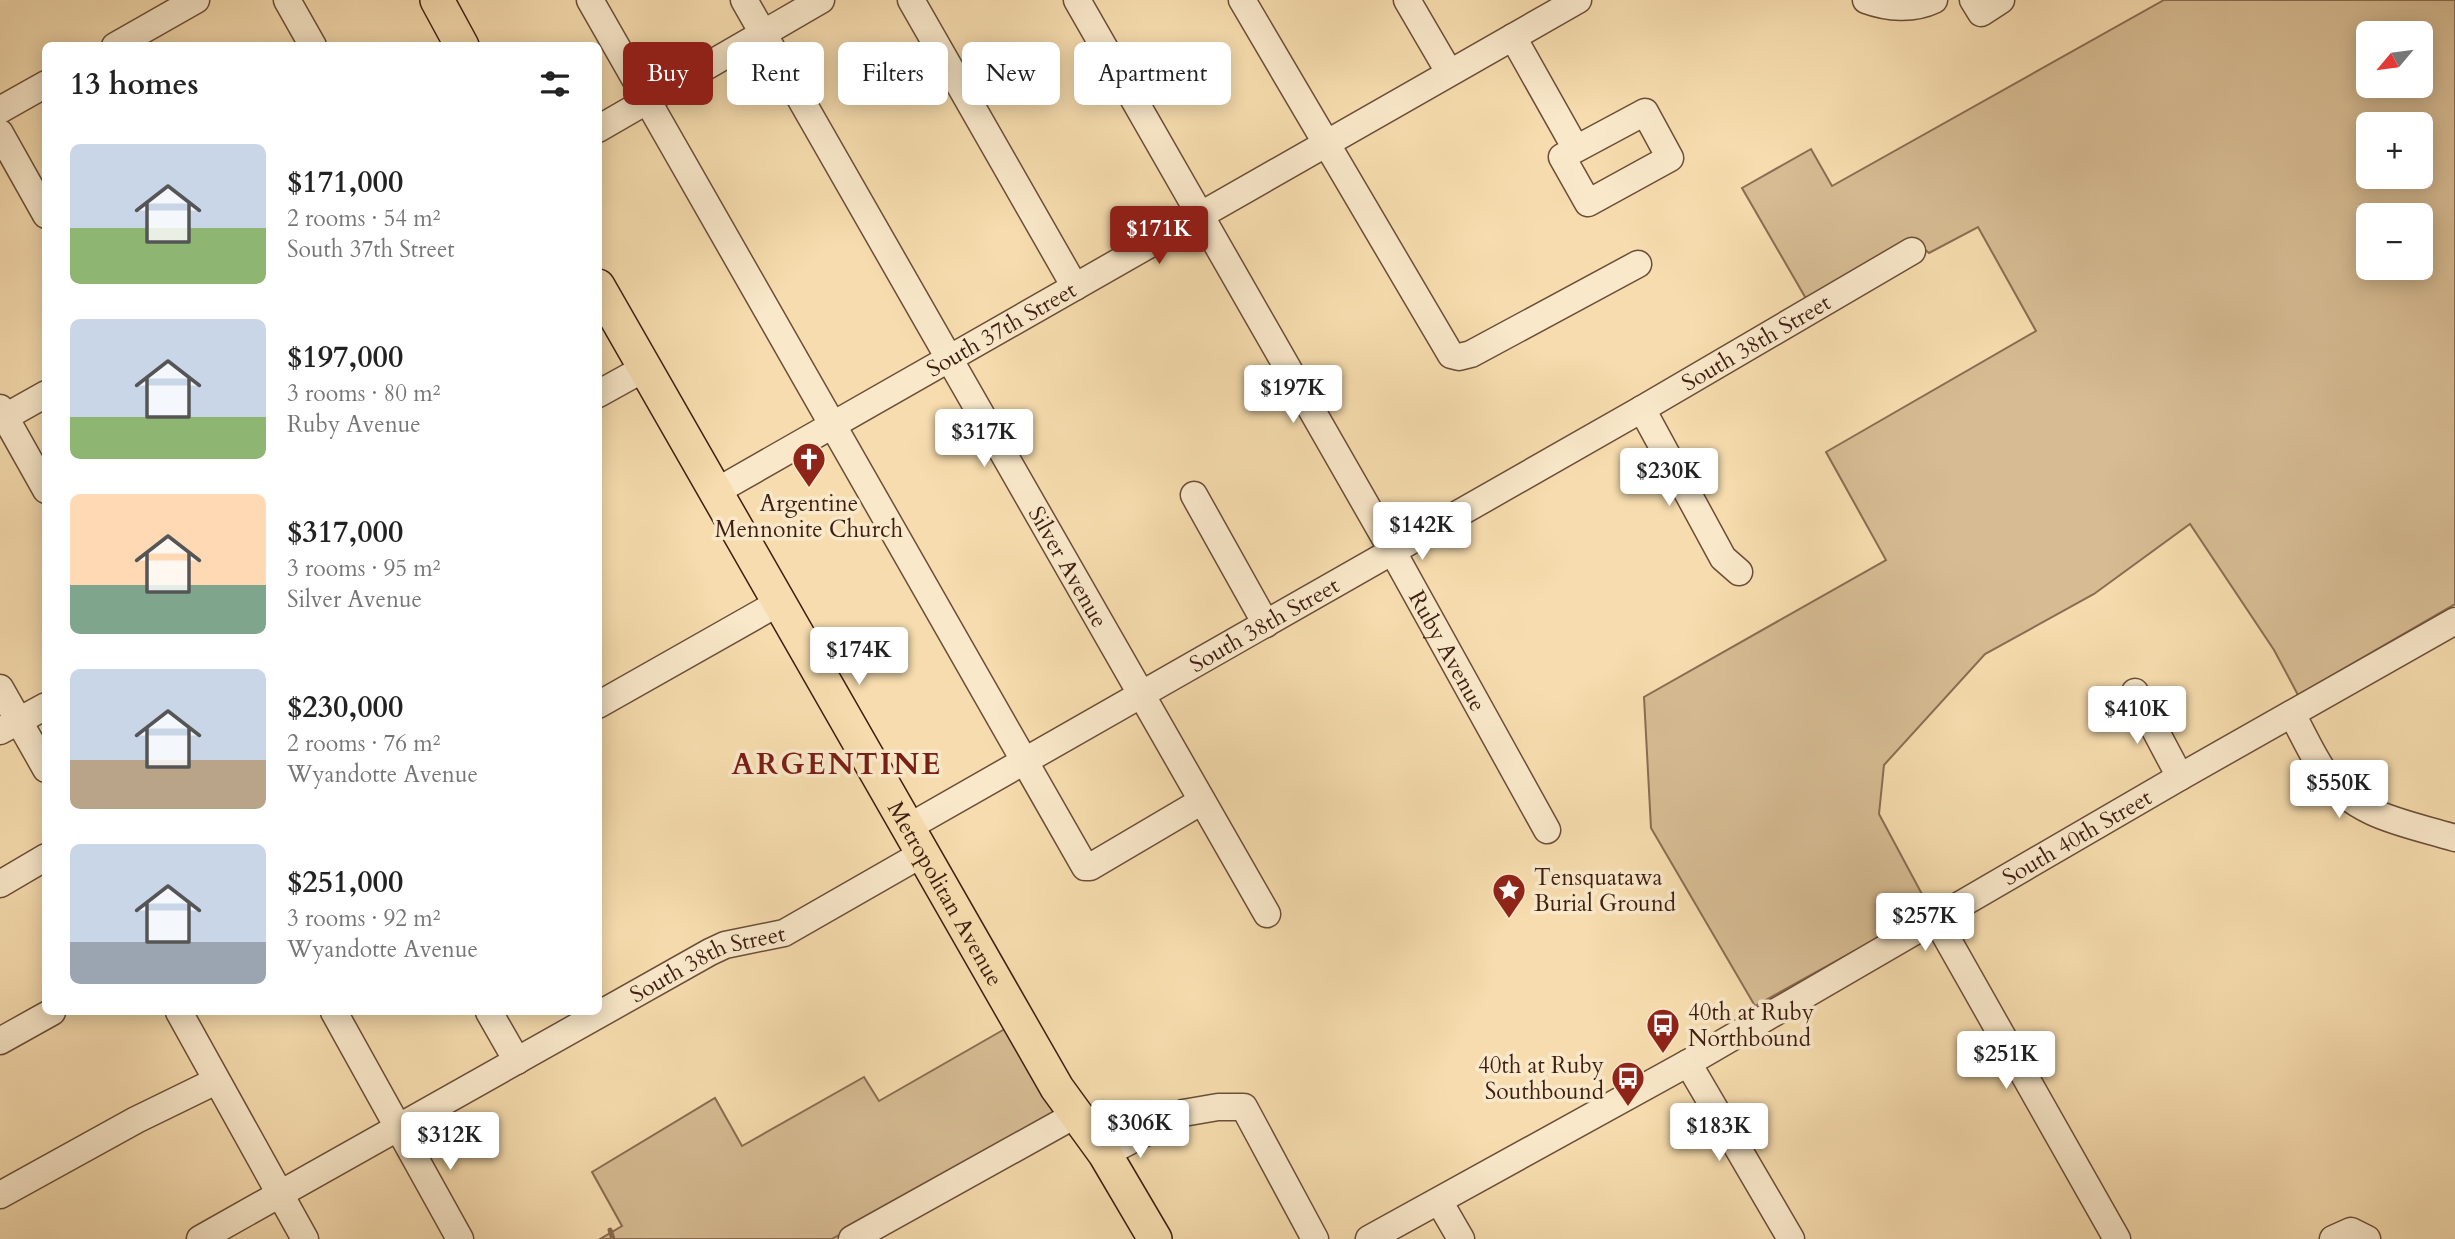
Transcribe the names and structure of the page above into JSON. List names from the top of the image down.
{
  "streets": {
    "main road": ["Metropolitan Avenue"],
    "street": [
      "South 37th Street",
      "South 38th Street",
      "Silver Avenue",
      "Ruby Avenue",
      "South 40th Street"
    ]
  },
  "crossings": [
    ["South 37th Street", "Silver Avenue"],
    ["South 37th Street", "Ruby Avenue"],
    ["South 37th Street", "Metropolitan Avenue"],
    ["South 38th Street", "Silver Avenue"],
    ["South 38th Street", "Ruby Avenue"],
    ["South 38th Street", "Metropolitan Avenue"]
  ],
  "districts": ["ARGENTINE"],
  "places": {
    "church": ["Argentine Mennonite Church"],
    "place": ["Tensquatawa Burial Ground"],
    "bus stop": ["40th at Ruby Northbound", "40th at Ruby Southbound"]
  },
  "north": "bottom left",
  "page": {
    "map_buttons": ["+", "−"],
    "chip": [
      "Buy",
      "Rent",
      "Filters",
      "New",
      "Apartment"
    ],
    "heading": "13 homes",
    "list": [
      {
        "name": "$171,000",
        "note": "2 rooms · 54 m² · South 37th Street"
      },
      {
        "name": "$197,000",
        "note": "3 rooms · 80 m² · Ruby Avenue"
      },
      {
        "name": "$317,000",
        "note": "3 rooms · 95 m² · Silver Avenue"
      },
      {
        "name": "$230,000",
        "note": "2 rooms · 76 m² · Wyandotte Avenue"
      },
      {
        "name": "$251,000",
        "note": "3 rooms · 92 m² · Wyandotte Avenue"
      }
    ],
    "price": [
      "$171K",
      "$197K",
      "$317K",
      "$230K",
      "$142K",
      "$174K",
      "$410K",
      "$550K",
      "$257K",
      "$251K",
      "$306K",
      "$183K",
      "$312K"
    ]
  }
}
